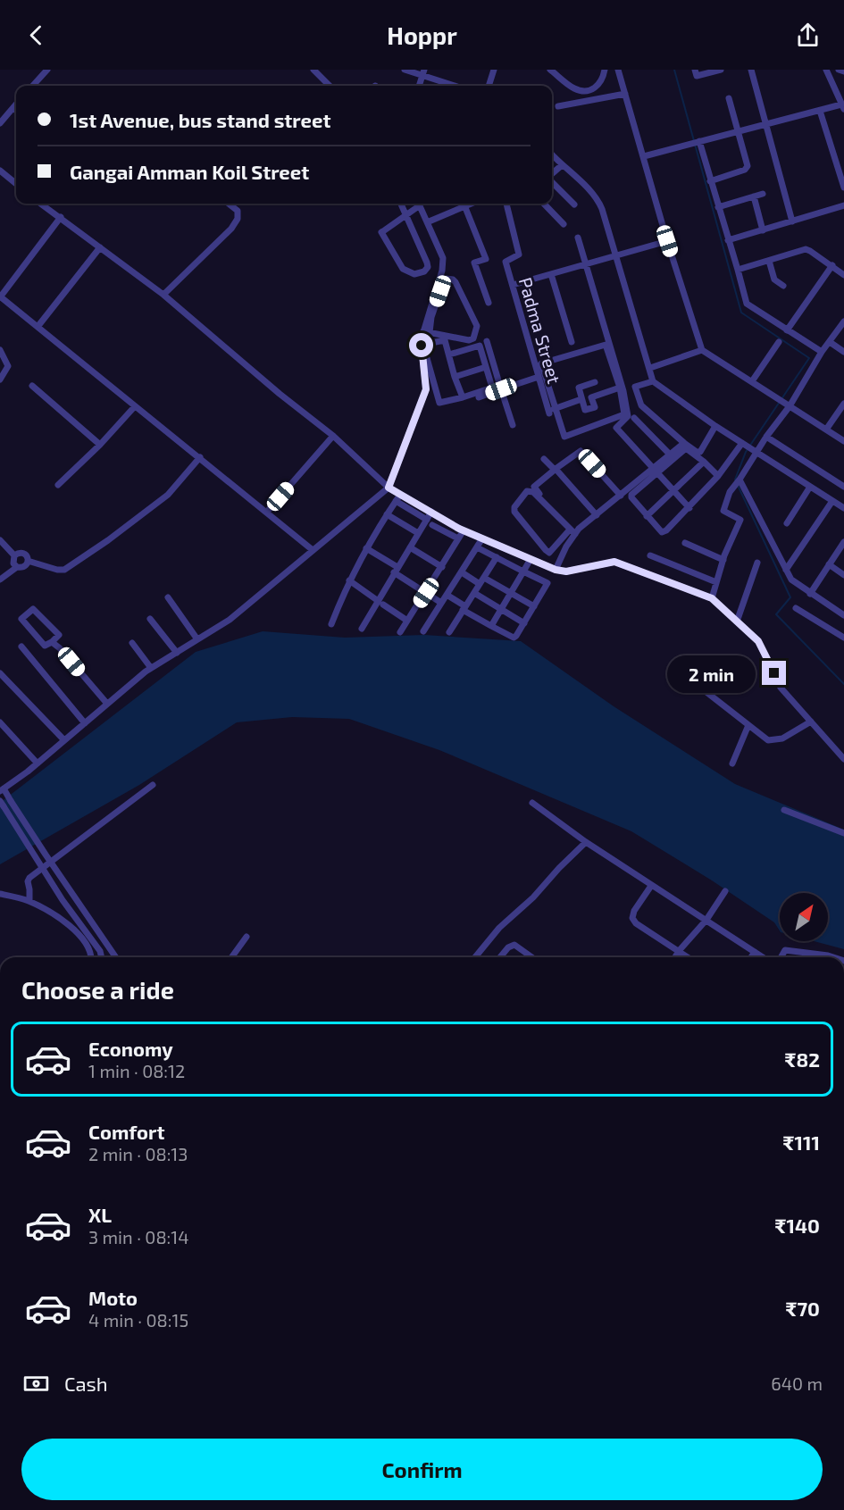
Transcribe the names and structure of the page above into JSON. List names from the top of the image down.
{
  "streets": {
    "street": ["Padma Street"]
  },
  "north": "top right",
  "page": {
    "header": "Hoppr",
    "banner": ["1st Avenue, bus stand street", "Gangai Amman Koil Street"],
    "bubble": "2 min",
    "heading": "Choose a ride",
    "list": [
      {
        "name": "Economy",
        "note": "1 min · 08:12",
        "value": "₹82"
      },
      {
        "name": "Comfort",
        "note": "2 min · 08:13",
        "value": "₹111"
      },
      {
        "name": "XL",
        "note": "3 min · 08:14",
        "value": "₹140"
      },
      {
        "name": "Moto",
        "note": "4 min · 08:15",
        "value": "₹70"
      }
    ],
    "pay": ["Cash", "640 m"],
    "buttons": "Confirm"
  }
}
